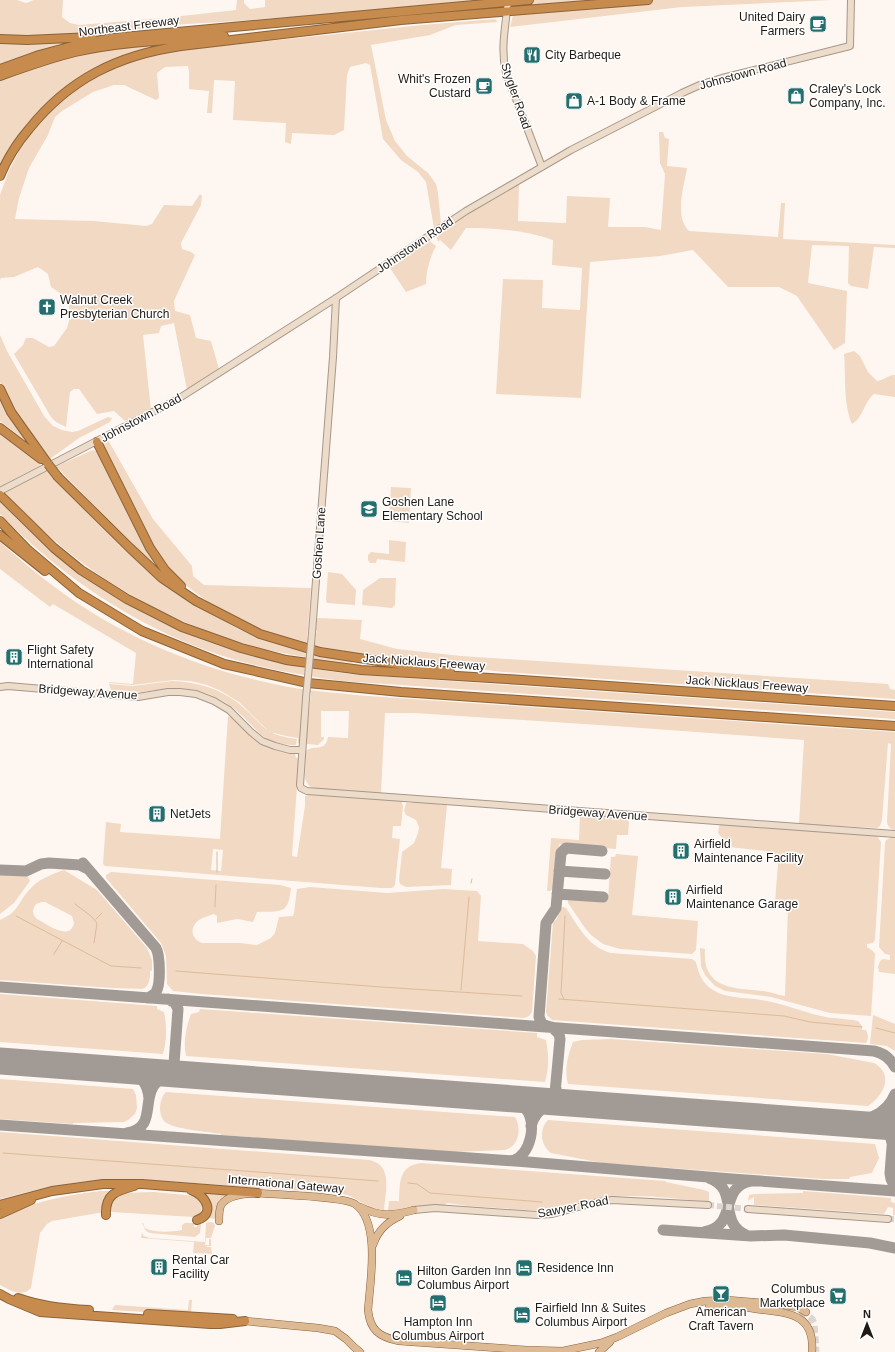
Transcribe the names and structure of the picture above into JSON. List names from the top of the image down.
{
  "streets": {
    "highway": ["Northeast Freeway", "Jack Nicklaus Freeway", "International Gateway"],
    "street": [
      "Johnstown Road",
      "Stygler Road",
      "Goshen Lane",
      "Bridgeway Avenue",
      "Sawyer Road"
    ]
  },
  "crossings": [
    ["Northeast Freeway", "Stygler Road"],
    ["Johnstown Road", "Stygler Road"],
    ["Johnstown Road", "Goshen Lane"],
    ["Goshen Lane", "Bridgeway Avenue"]
  ],
  "places": {
    "cafe": ["United Dairy Farmers", "Whit's Frozen Custard"],
    "restaurant": ["City Barbeque"],
    "shop": ["Craley's Lock Company, Inc.", "A-1 Body & Frame"],
    "church": ["Walnut Creek Presbyterian Church"],
    "school or university": ["Goshen Lane Elementary School"],
    "building": [
      "Flight Safety International",
      "NetJets",
      "Airfield Maintenance Facility",
      "Airfield Maintenance Garage",
      "Rental Car Facility"
    ],
    "hotel": [
      "Residence Inn",
      "Hilton Garden Inn Columbus Airport",
      "Hampton Inn Columbus Airport",
      "Fairfield Inn & Suites Columbus Airport"
    ],
    "bar": ["American Craft Tavern"],
    "supermarket": ["Columbus Marketplace"]
  },
  "north": "top"
}
